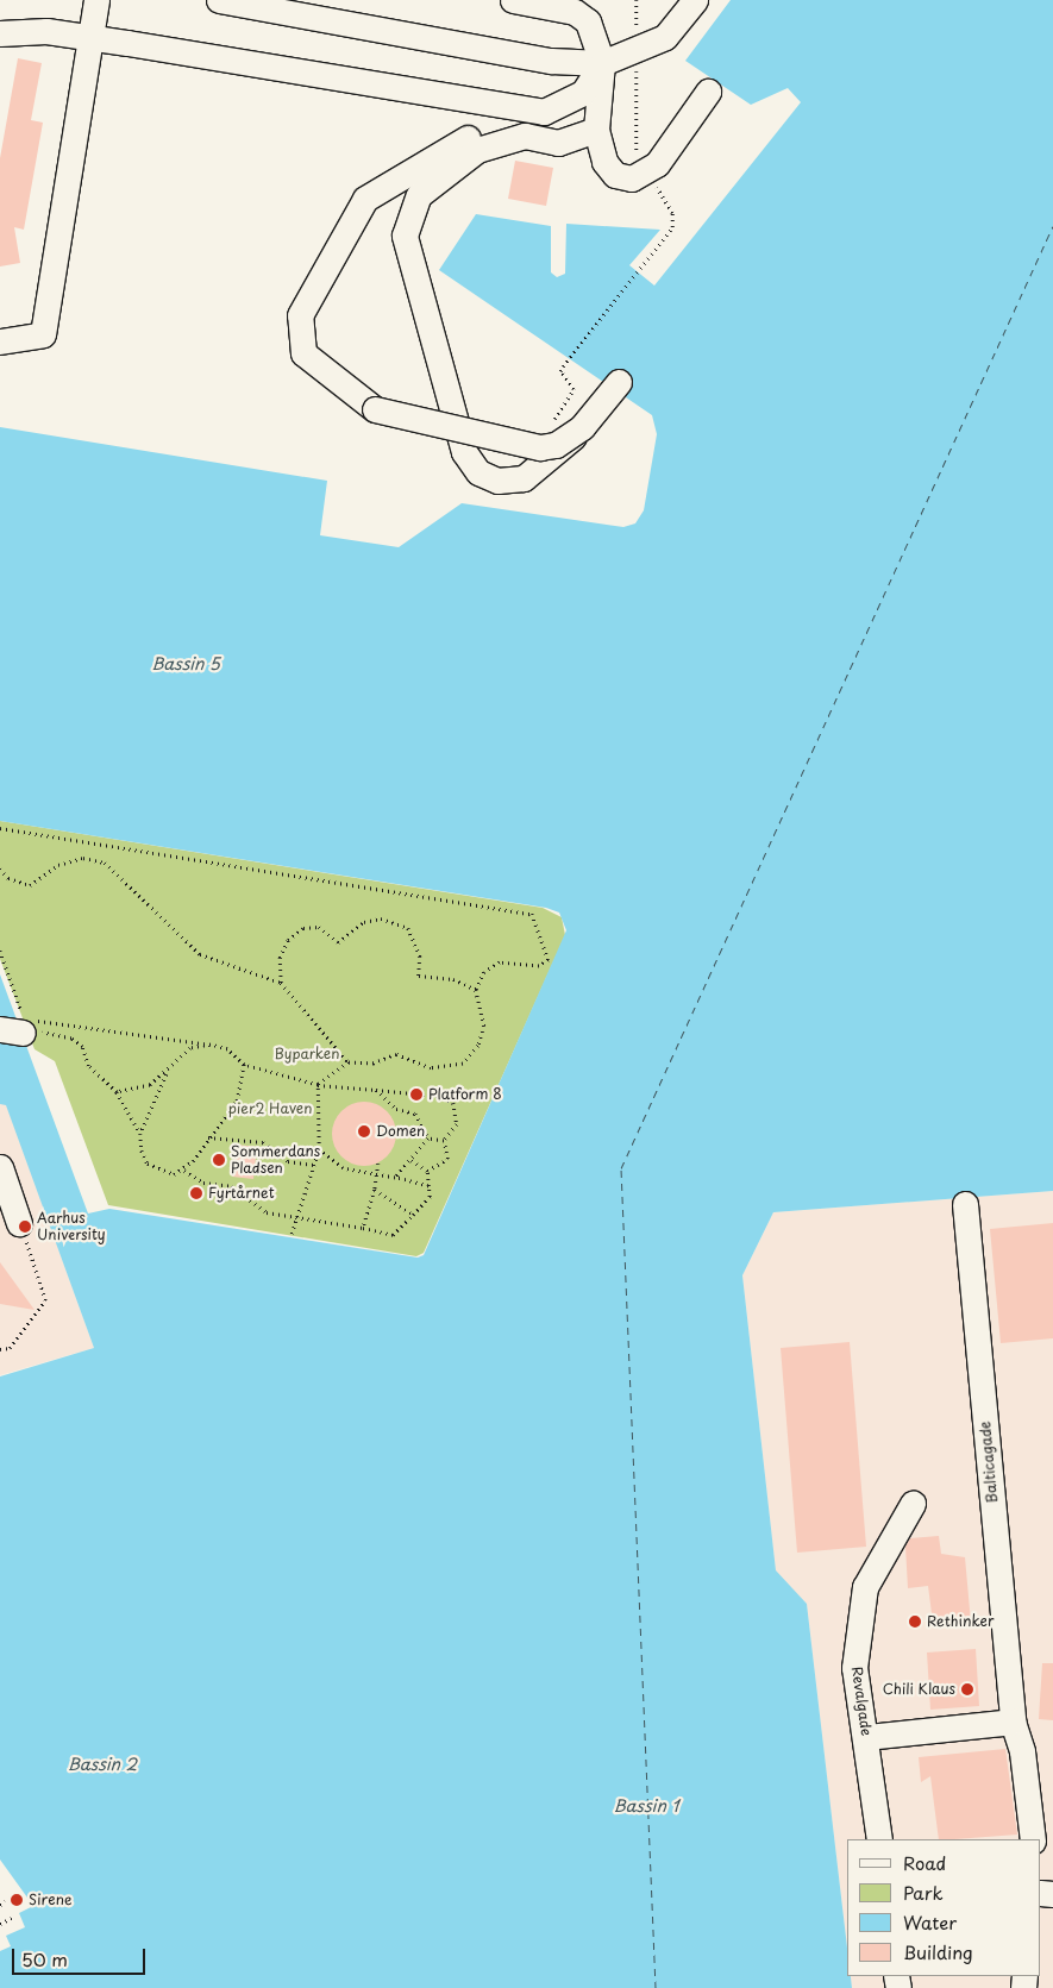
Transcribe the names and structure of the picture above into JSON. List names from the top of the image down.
{
  "streets": {
    "street": ["Balticagade", "Revalgade"]
  },
  "water": ["Bassin 5", "Bassin 2", "Bassin 1"],
  "parks": ["Byparken", "pier2 Haven"],
  "places": [
    "Platform 8",
    "Domen",
    "Sommerdans Pladsen",
    "Fyrtårnet",
    "Aarhus University",
    "Rethinker",
    "Chili Klaus",
    "Sirene"
  ],
  "legend": [
    "Road",
    "Park",
    "Water",
    "Building"
  ],
  "scale_bar": "50 m"
}
